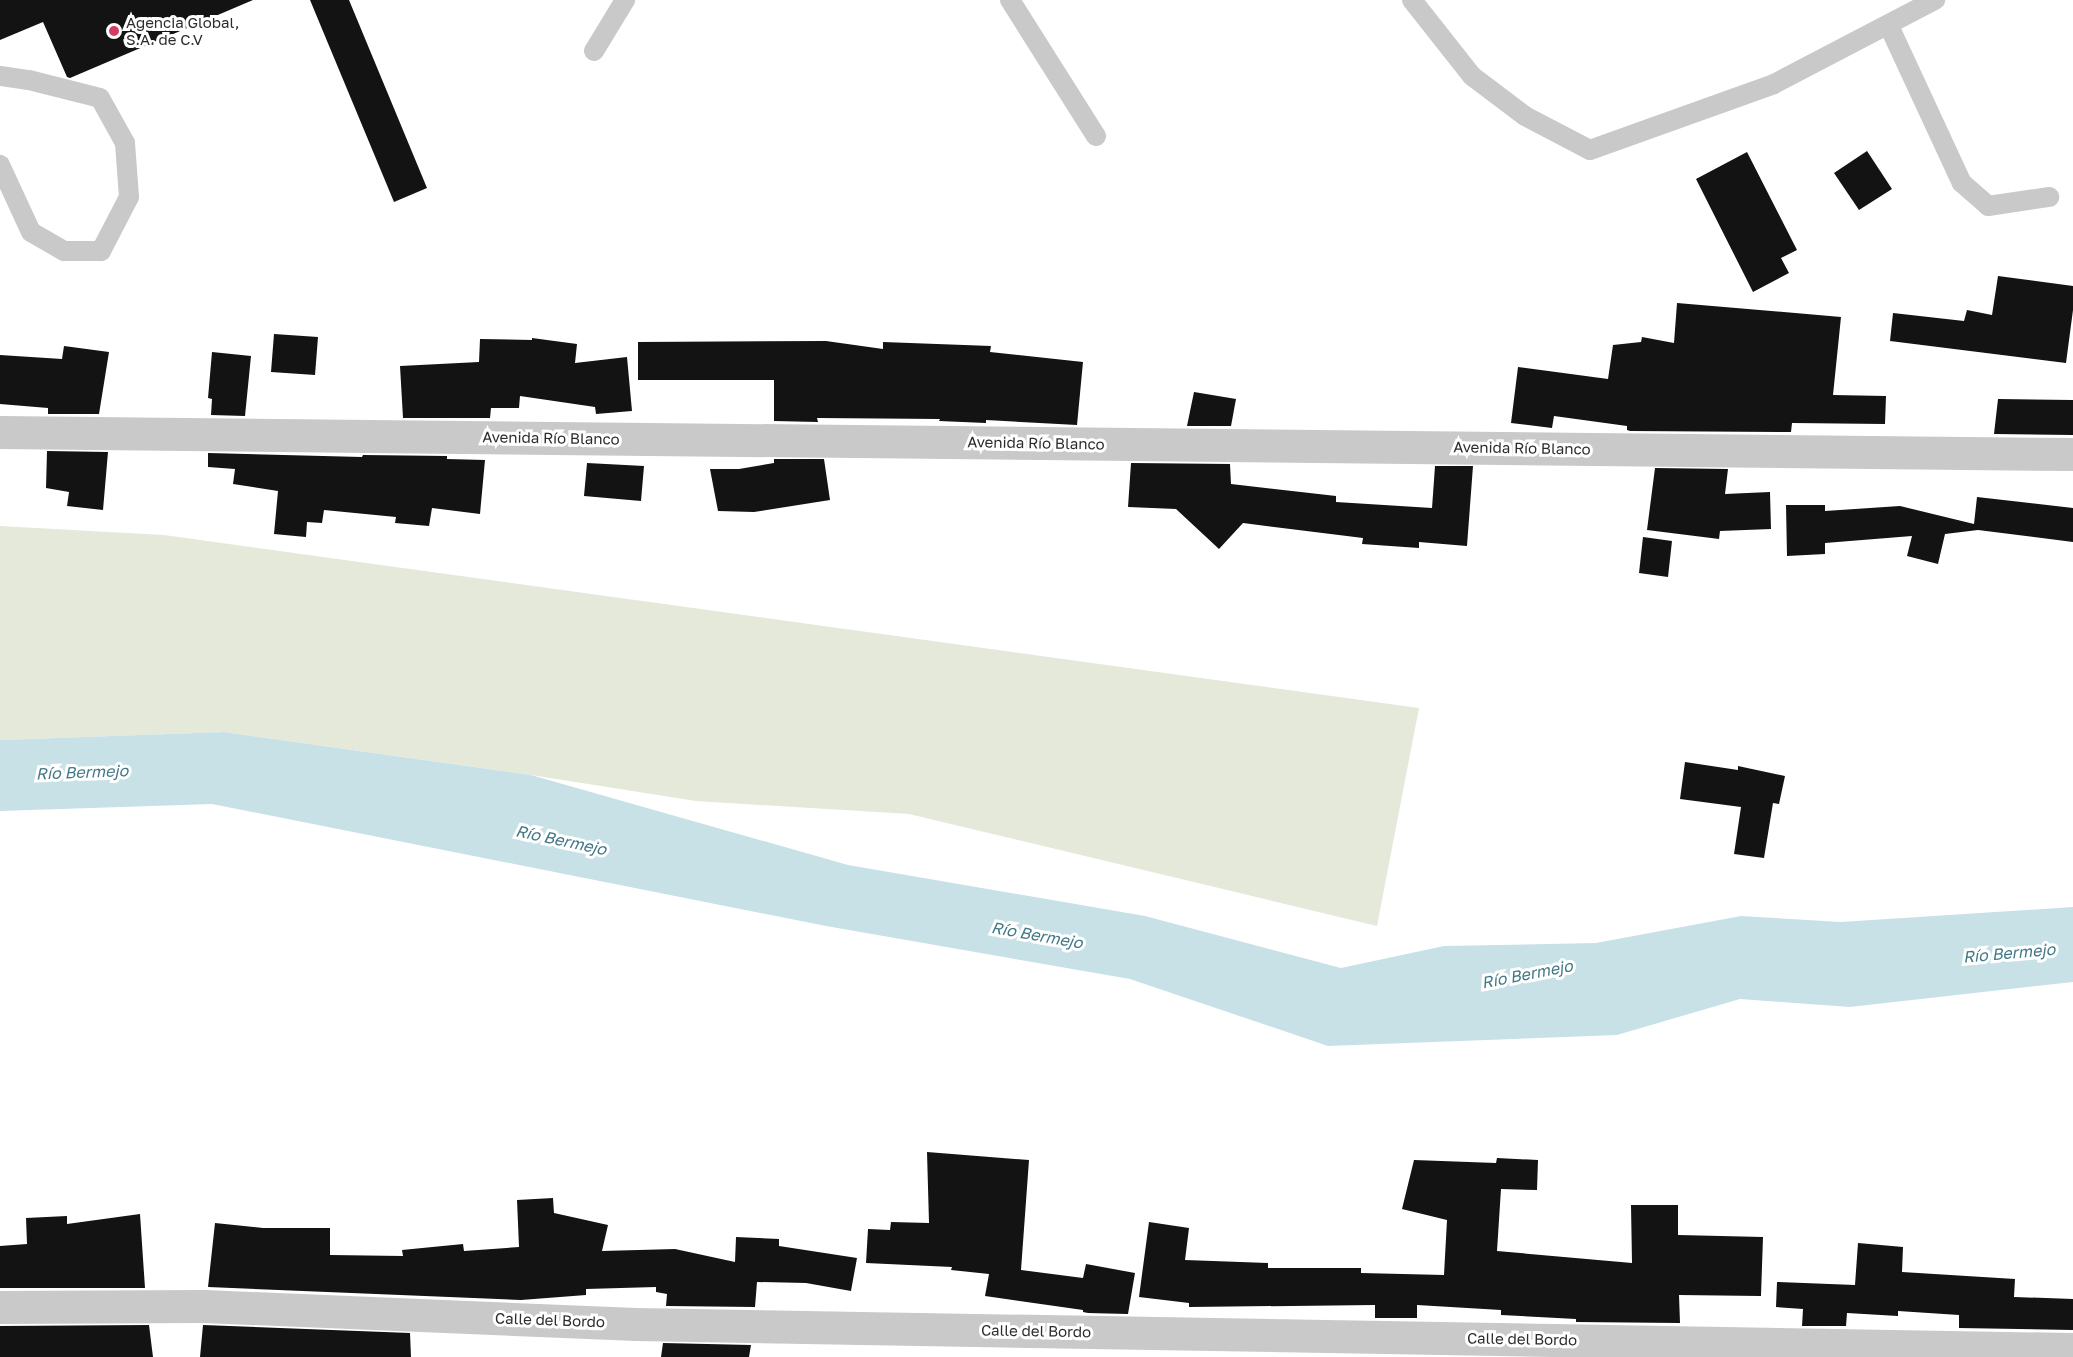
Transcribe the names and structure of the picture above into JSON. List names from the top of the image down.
{
  "streets": {
    "street": ["Avenida Río Blanco", "Calle del Bordo"]
  },
  "water": ["Río Bermejo"],
  "places": ["Agencia Global, S.A. de C.V"]
}
